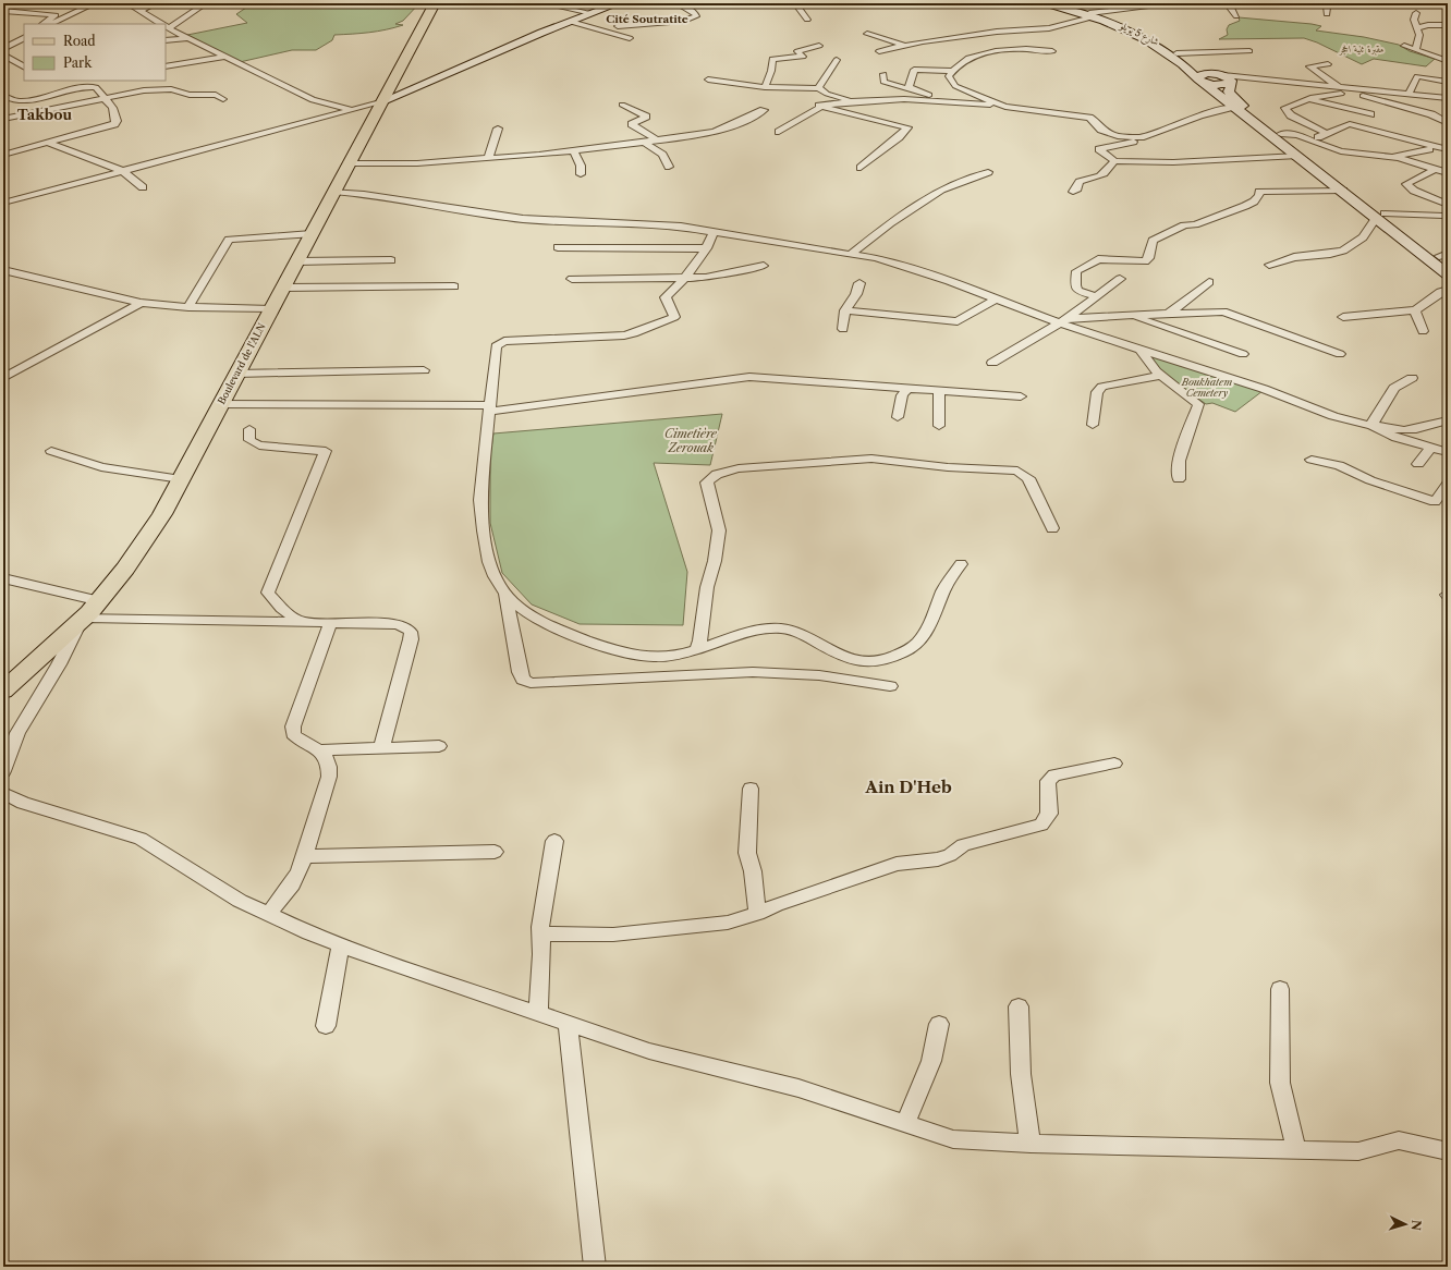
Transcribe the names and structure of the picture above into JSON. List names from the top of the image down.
{
  "streets": {
    "main road": ["شارع 5 يويلو", "Boulevard de l'ALN"]
  },
  "districts": ["Cité Soutratite", "Takbou", "Ain D'Heb"],
  "parks": ["مقبرة ثنية الحجر", "Boukhatem Cemetery", "Cimetière Zerouak"],
  "legend": ["Road", "Park"],
  "north": "right"
}
